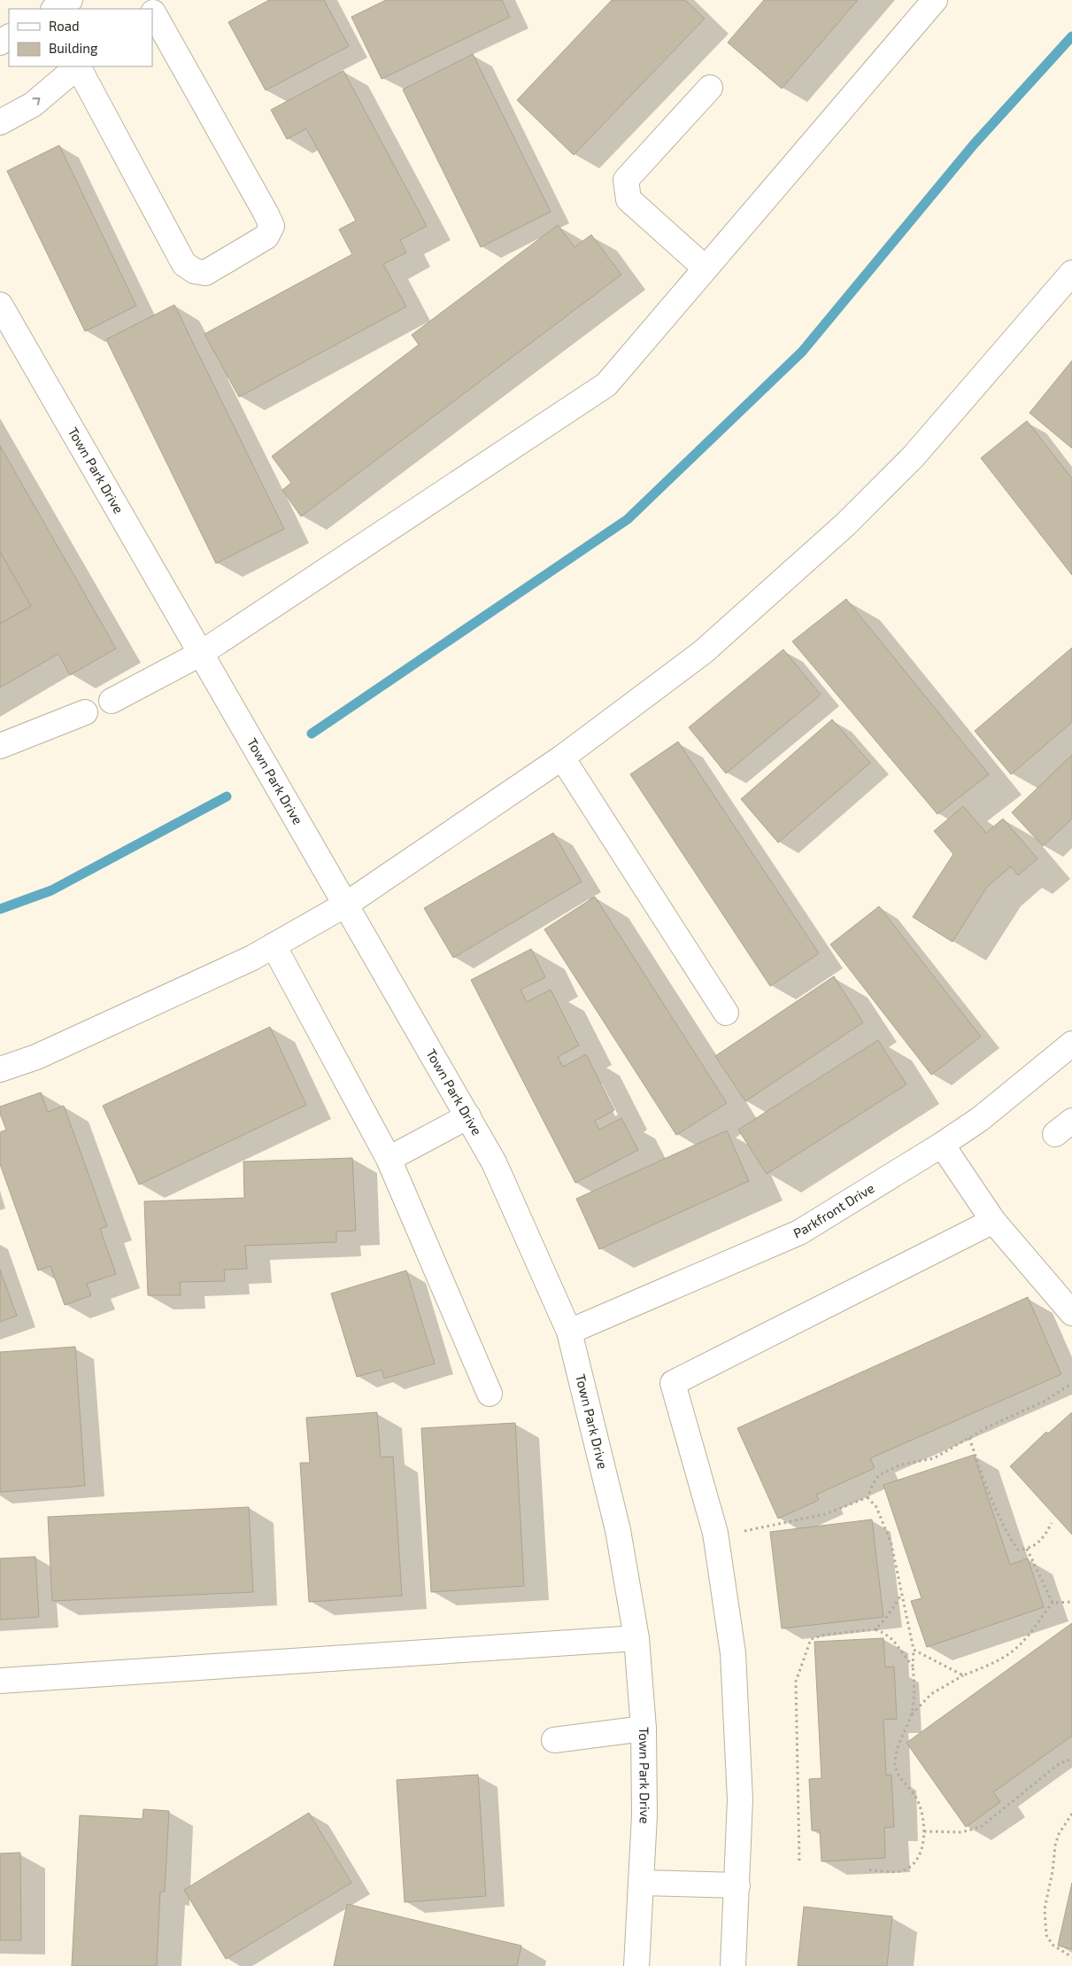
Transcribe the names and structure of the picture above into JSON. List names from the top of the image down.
{
  "streets": {
    "street": ["Town Park Drive", "Parkfront Drive"]
  },
  "crossings": [
    ["Town Park Drive", "Parkfront Drive"]
  ],
  "legend": ["Road", "Building"]
}
